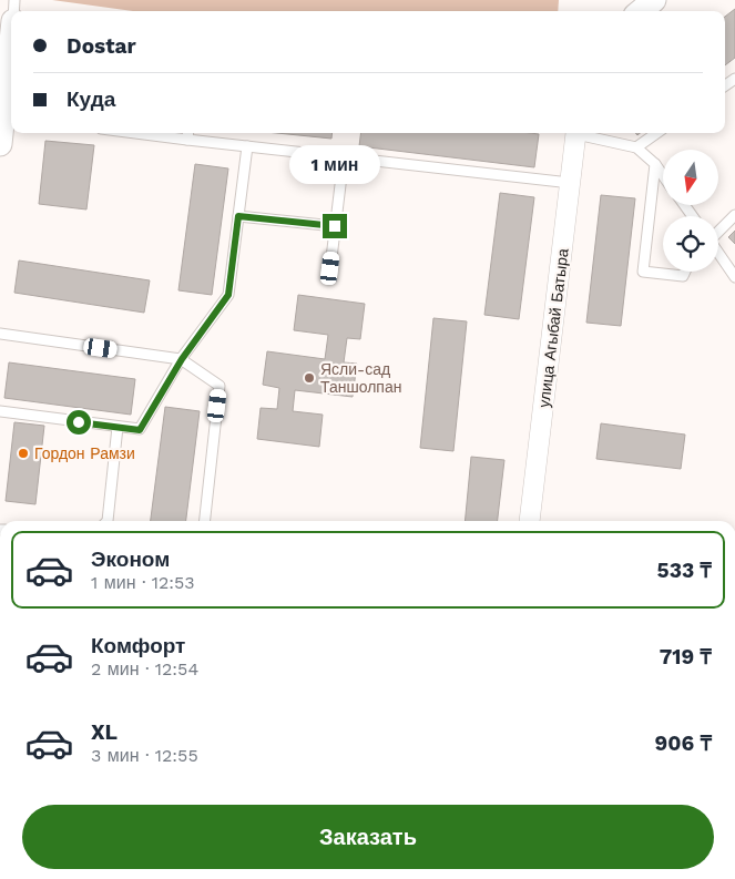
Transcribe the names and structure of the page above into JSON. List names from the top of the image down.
{
  "streets": {
    "street": ["улица Агыбай Батыра"]
  },
  "places": ["Ясли-сад Таншолпан", "Гордон Рамзи"],
  "north": "bottom",
  "page": {
    "banner": ["Dostar", "Куда"],
    "bubble": "1 мин",
    "list": [
      {
        "name": "Эконом",
        "note": "1 мин · 12:53",
        "value": "533 ₸"
      },
      {
        "name": "Комфорт",
        "note": "2 мин · 12:54",
        "value": "719 ₸"
      },
      {
        "name": "XL",
        "note": "3 мин · 12:55",
        "value": "906 ₸"
      }
    ],
    "buttons": "Заказать"
  }
}
